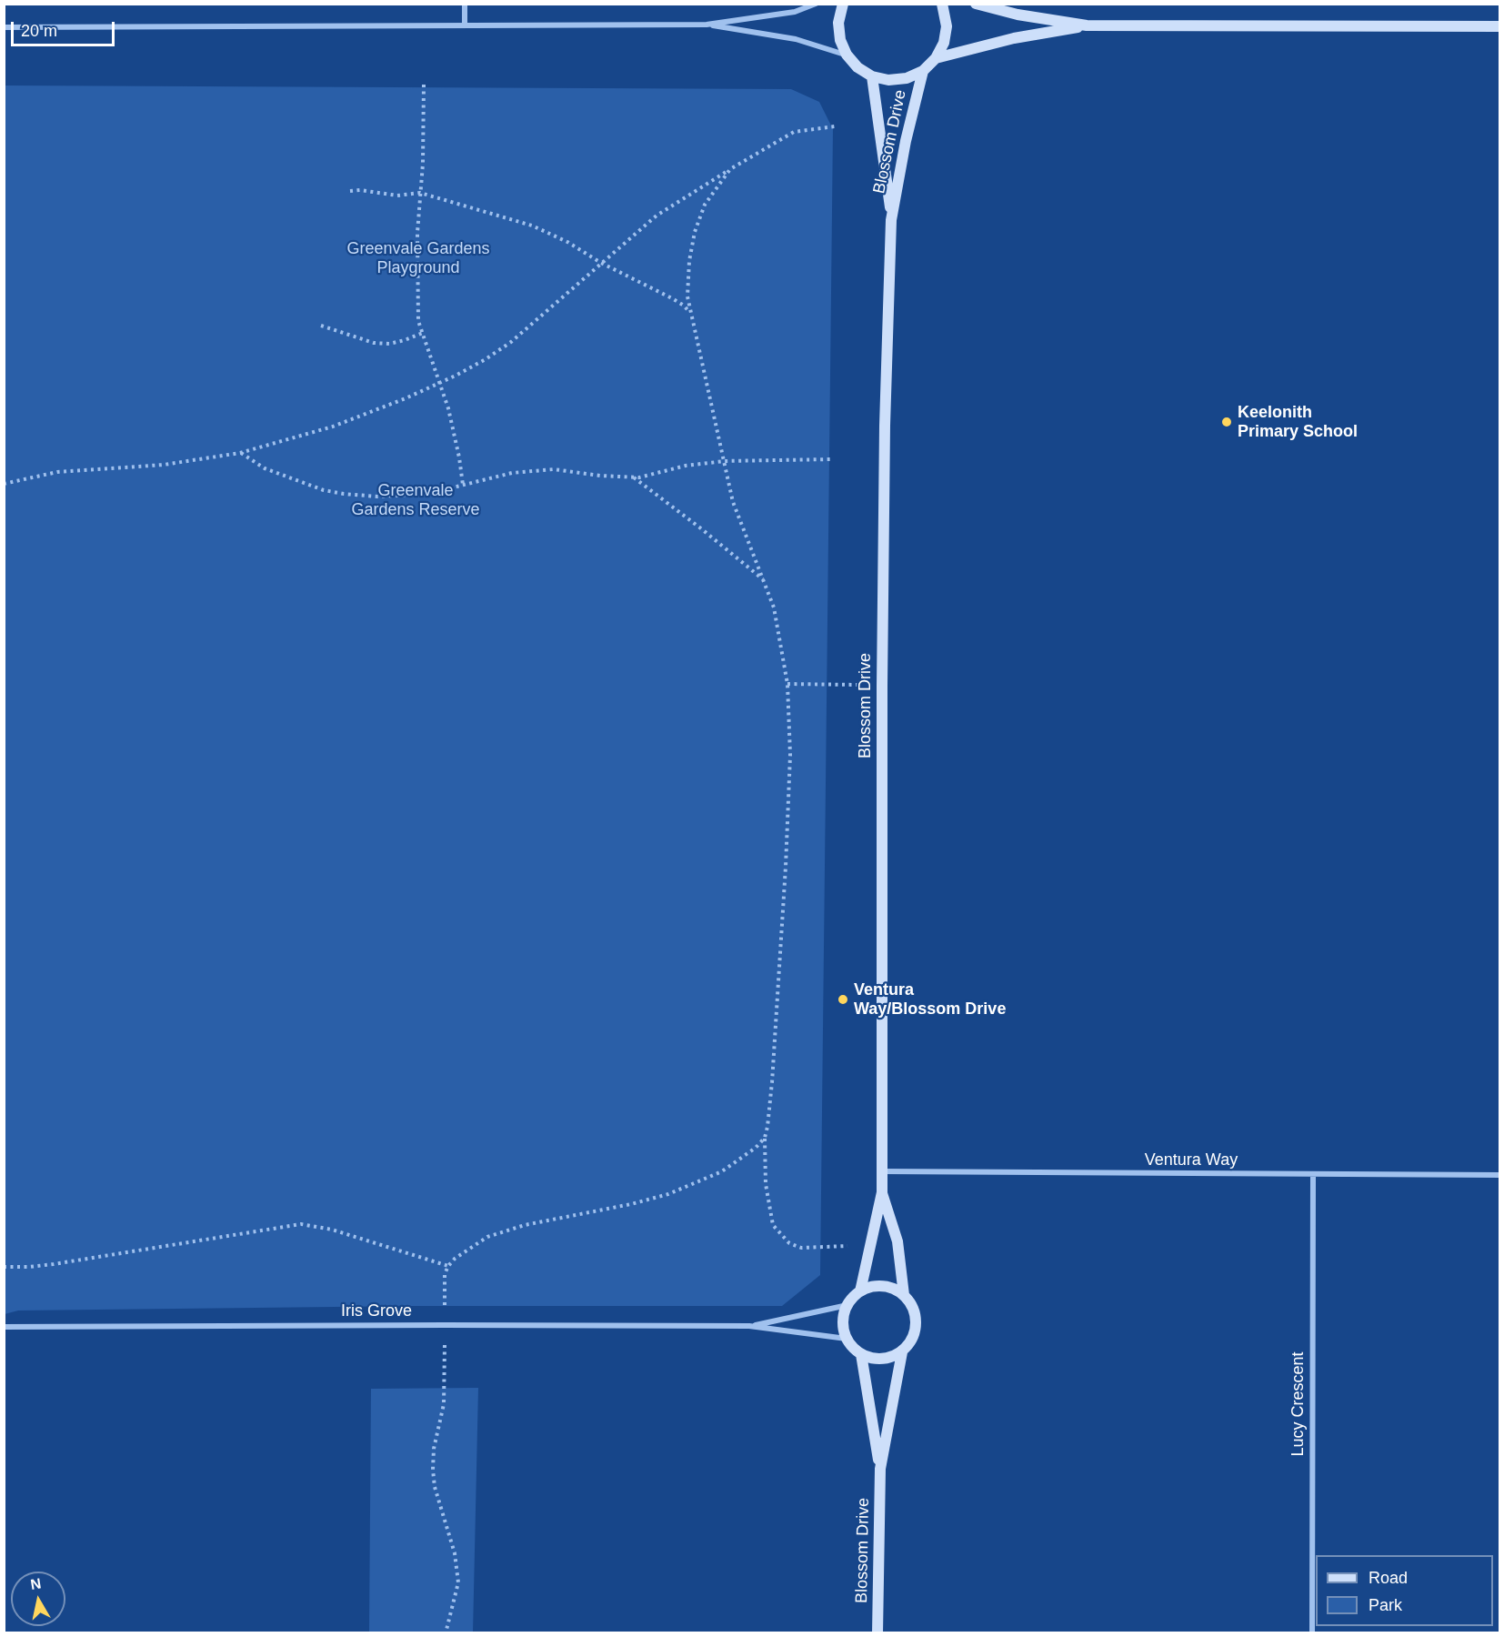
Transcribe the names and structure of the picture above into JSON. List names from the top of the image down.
{
  "streets": {
    "street": [
      "Blossom Drive",
      "Ventura Way",
      "Iris Grove",
      "Lucy Crescent"
    ]
  },
  "crossings": [
    ["Blossom Drive", "Ventura Way"],
    ["Blossom Drive", "Iris Grove"],
    ["Ventura Way", "Lucy Crescent"]
  ],
  "parks": ["Greenvale Gardens Playground", "Greenvale Gardens Reserve"],
  "places": ["Keelonith Primary School", "Ventura Way/Blossom Drive"],
  "legend": ["Road", "Park"],
  "scale_bar": "20 m",
  "north": "top"
}
